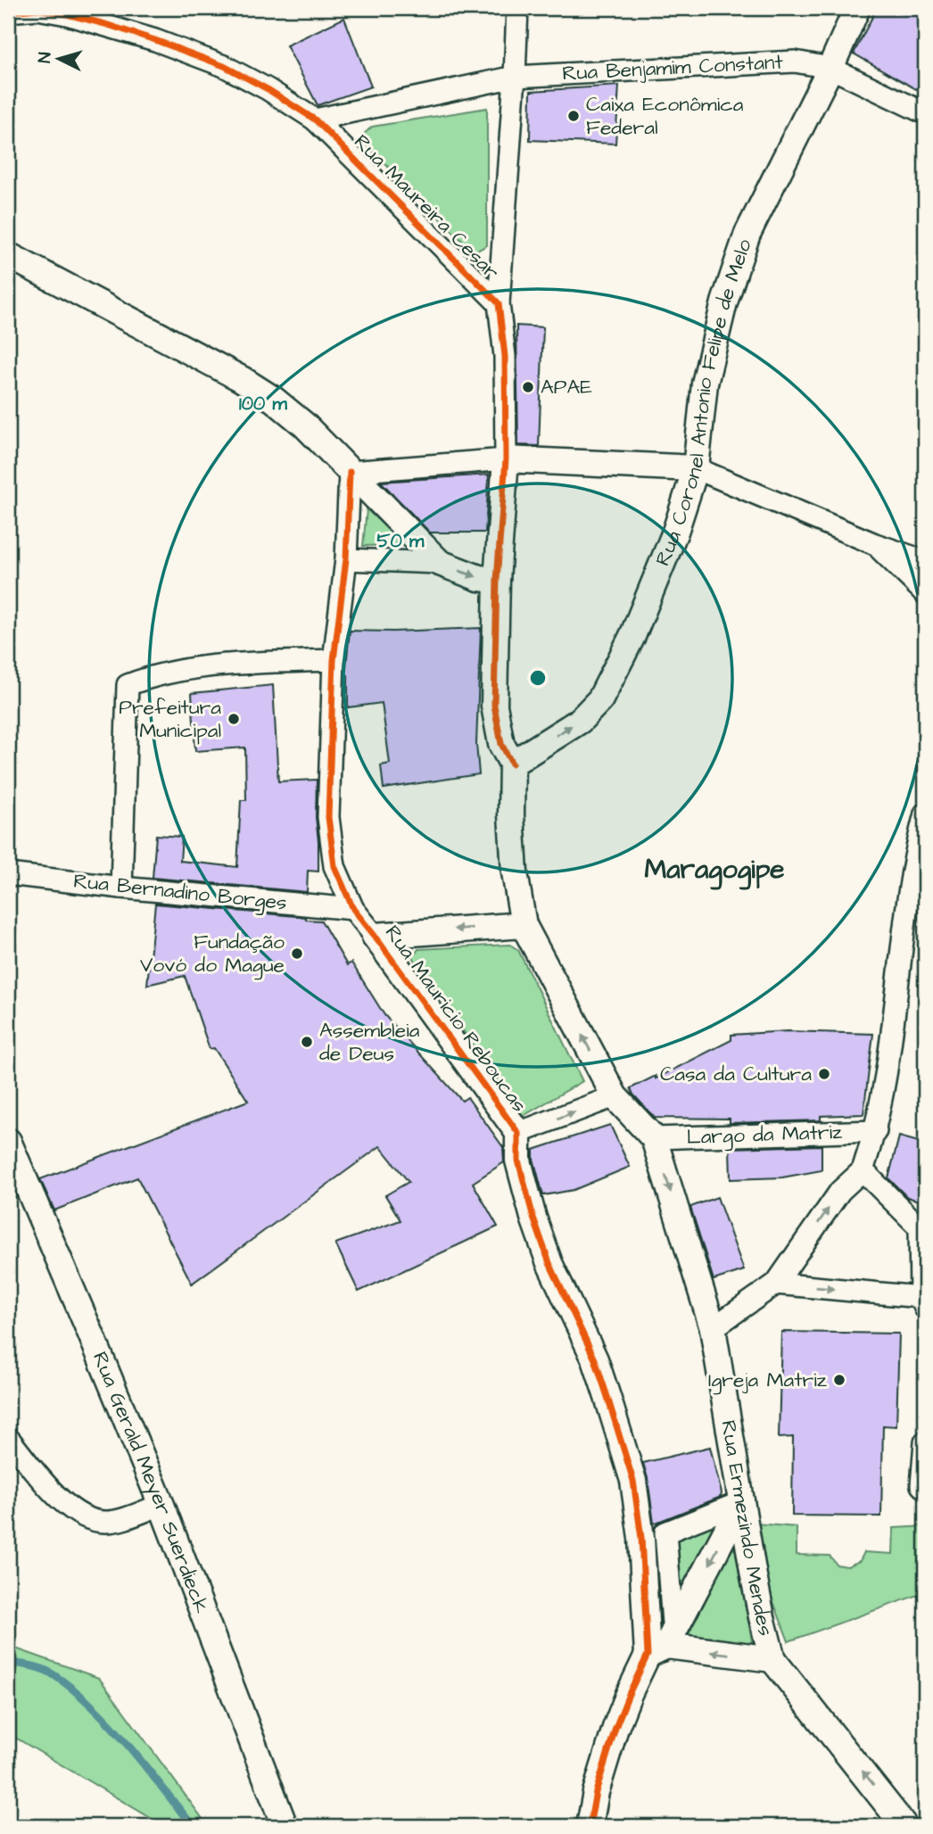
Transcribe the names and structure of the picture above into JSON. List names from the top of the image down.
{
  "streets": {
    "street": [
      "Rua Benjamim Constant",
      "Rua Maureira Cesar",
      "Rua Coronel Antonio Felipe de Melo",
      "Rua Bernadino Borges",
      "Rua Mauricio Reboucas",
      "Largo da Matriz",
      "Rua Gerald Meyer Suerdieck",
      "Rua Ermezindo Mendes"
    ]
  },
  "crossings": [
    ["Rua Benjamim Constant", "Rua Maureira Cesar"],
    ["Rua Benjamim Constant", "Rua Coronel Antonio Felipe de Melo"],
    ["Rua Maureira Cesar", "Rua Coronel Antonio Felipe de Melo"],
    ["Rua Maureira Cesar", "Rua Ermezindo Mendes"],
    ["Rua Coronel Antonio Felipe de Melo", "Rua Ermezindo Mendes"],
    ["Rua Bernadino Borges", "Rua Mauricio Reboucas"],
    ["Largo da Matriz", "Rua Ermezindo Mendes"]
  ],
  "one_way": ["Rua Coronel Antonio Felipe de Melo"],
  "districts": ["Maragogipe"],
  "places": [
    "Caixa Econômica Federal",
    "APAE",
    "Prefeitura Municipal",
    "Fundação Vovó do Mague",
    "Assembleia de Deus",
    "Casa da Cultura",
    "Igreja Matriz"
  ],
  "north": "left",
  "rings": ["100 m", "50 m"]
}
